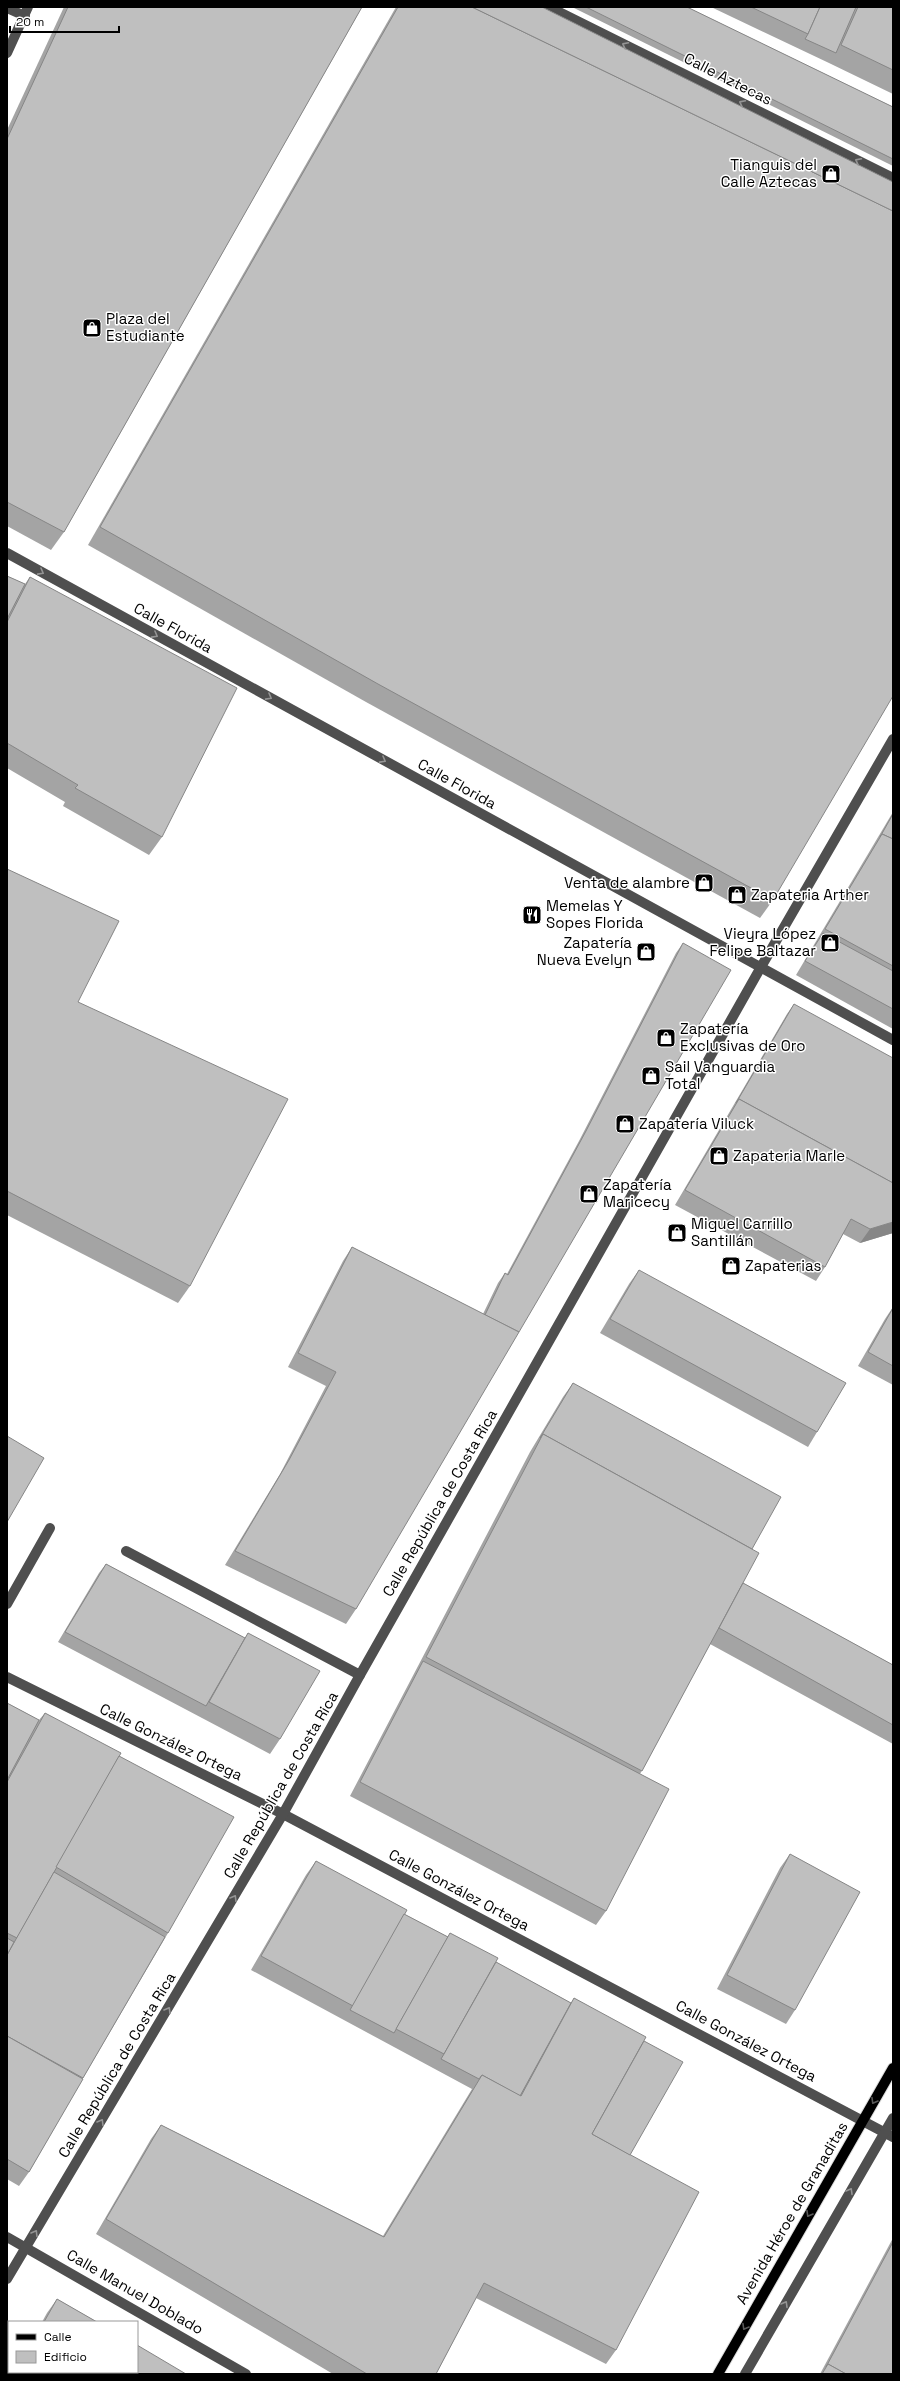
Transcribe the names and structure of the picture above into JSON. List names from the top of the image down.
{
  "streets": {
    "main road": ["Avenida Héroe de Granaditas"],
    "street": [
      "Calle Aztecas",
      "Calle Florida",
      "Calle República de Costa Rica",
      "Calle González Ortega",
      "Calle Manuel Doblado"
    ]
  },
  "crossings": [
    ["Calle Florida", "Calle República de Costa Rica"],
    ["Calle República de Costa Rica", "Calle González Ortega"],
    ["Calle República de Costa Rica", "Calle Manuel Doblado"],
    ["Calle González Ortega", "Avenida Héroe de Granaditas"]
  ],
  "one_way": ["Calle Aztecas", "Calle Florida", "Avenida Héroe de Granaditas"],
  "places": {
    "shop": [
      "Tianguis del Calle Aztecas",
      "Plaza del Estudiante",
      "Venta de alambre",
      "Zapateria Arther",
      "Vieyra López Felipe Baltazar",
      "Zapatería Nueva Evelyn",
      "Zapatería Exclusivas de Oro",
      "Sail Vanguardia Total",
      "Zapatería Viluck",
      "Zapateria Marle",
      "Zapatería Maricecy",
      "Miguel Carrillo Santillán",
      "Zapaterias"
    ],
    "restaurant": ["Memelas Y Sopes Florida"]
  },
  "legend": ["Calle", "Edificio"],
  "scale_bar": "20 m"
}
